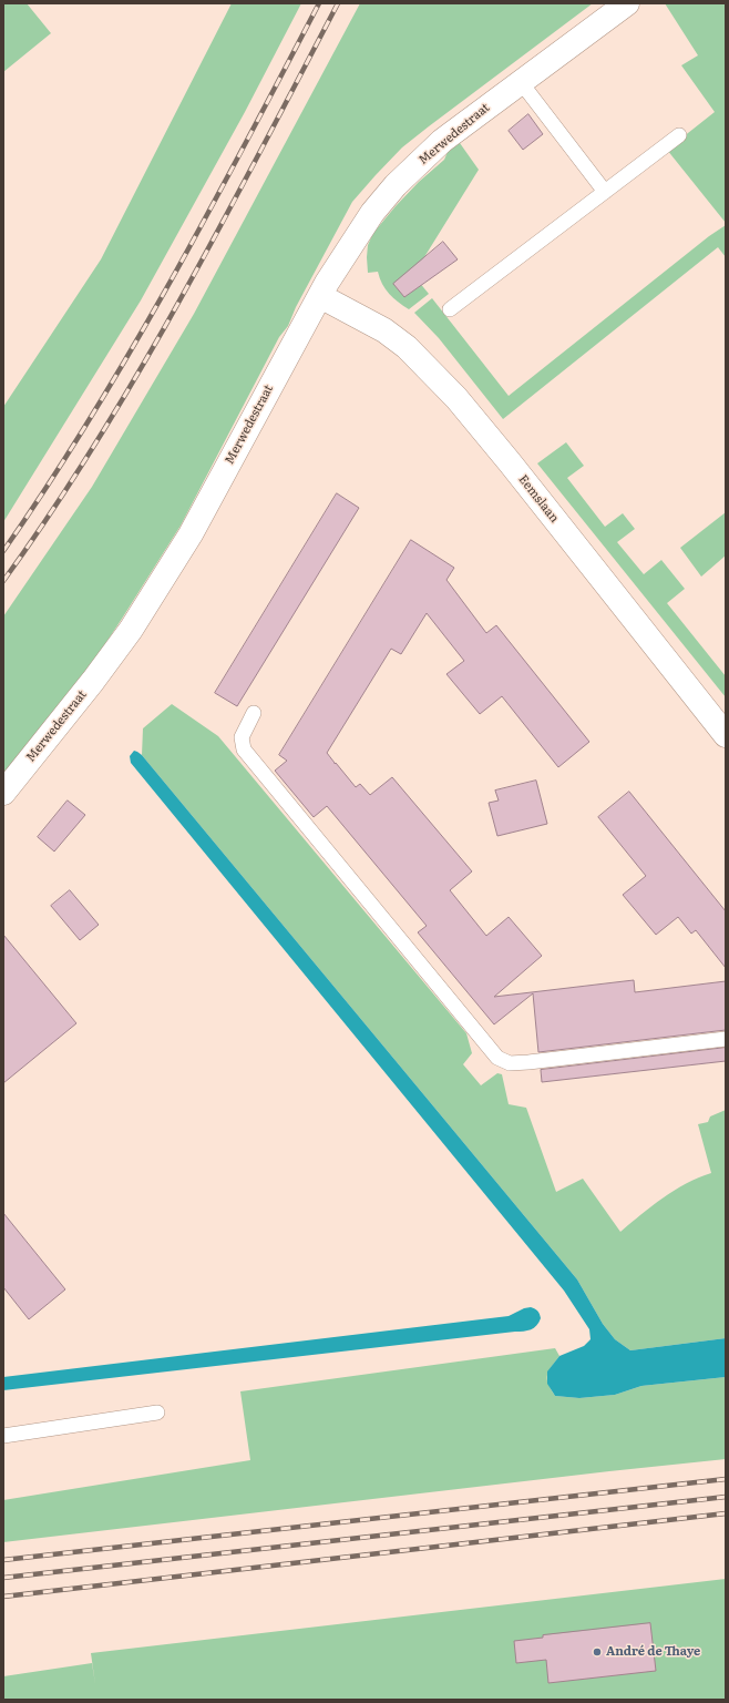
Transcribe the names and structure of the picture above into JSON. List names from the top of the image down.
{
  "streets": {
    "street": ["Merwedestraat", "Eemslaan"]
  },
  "crossings": [
    ["Merwedestraat", "Eemslaan"]
  ],
  "places": ["André de Thaye"]
}
